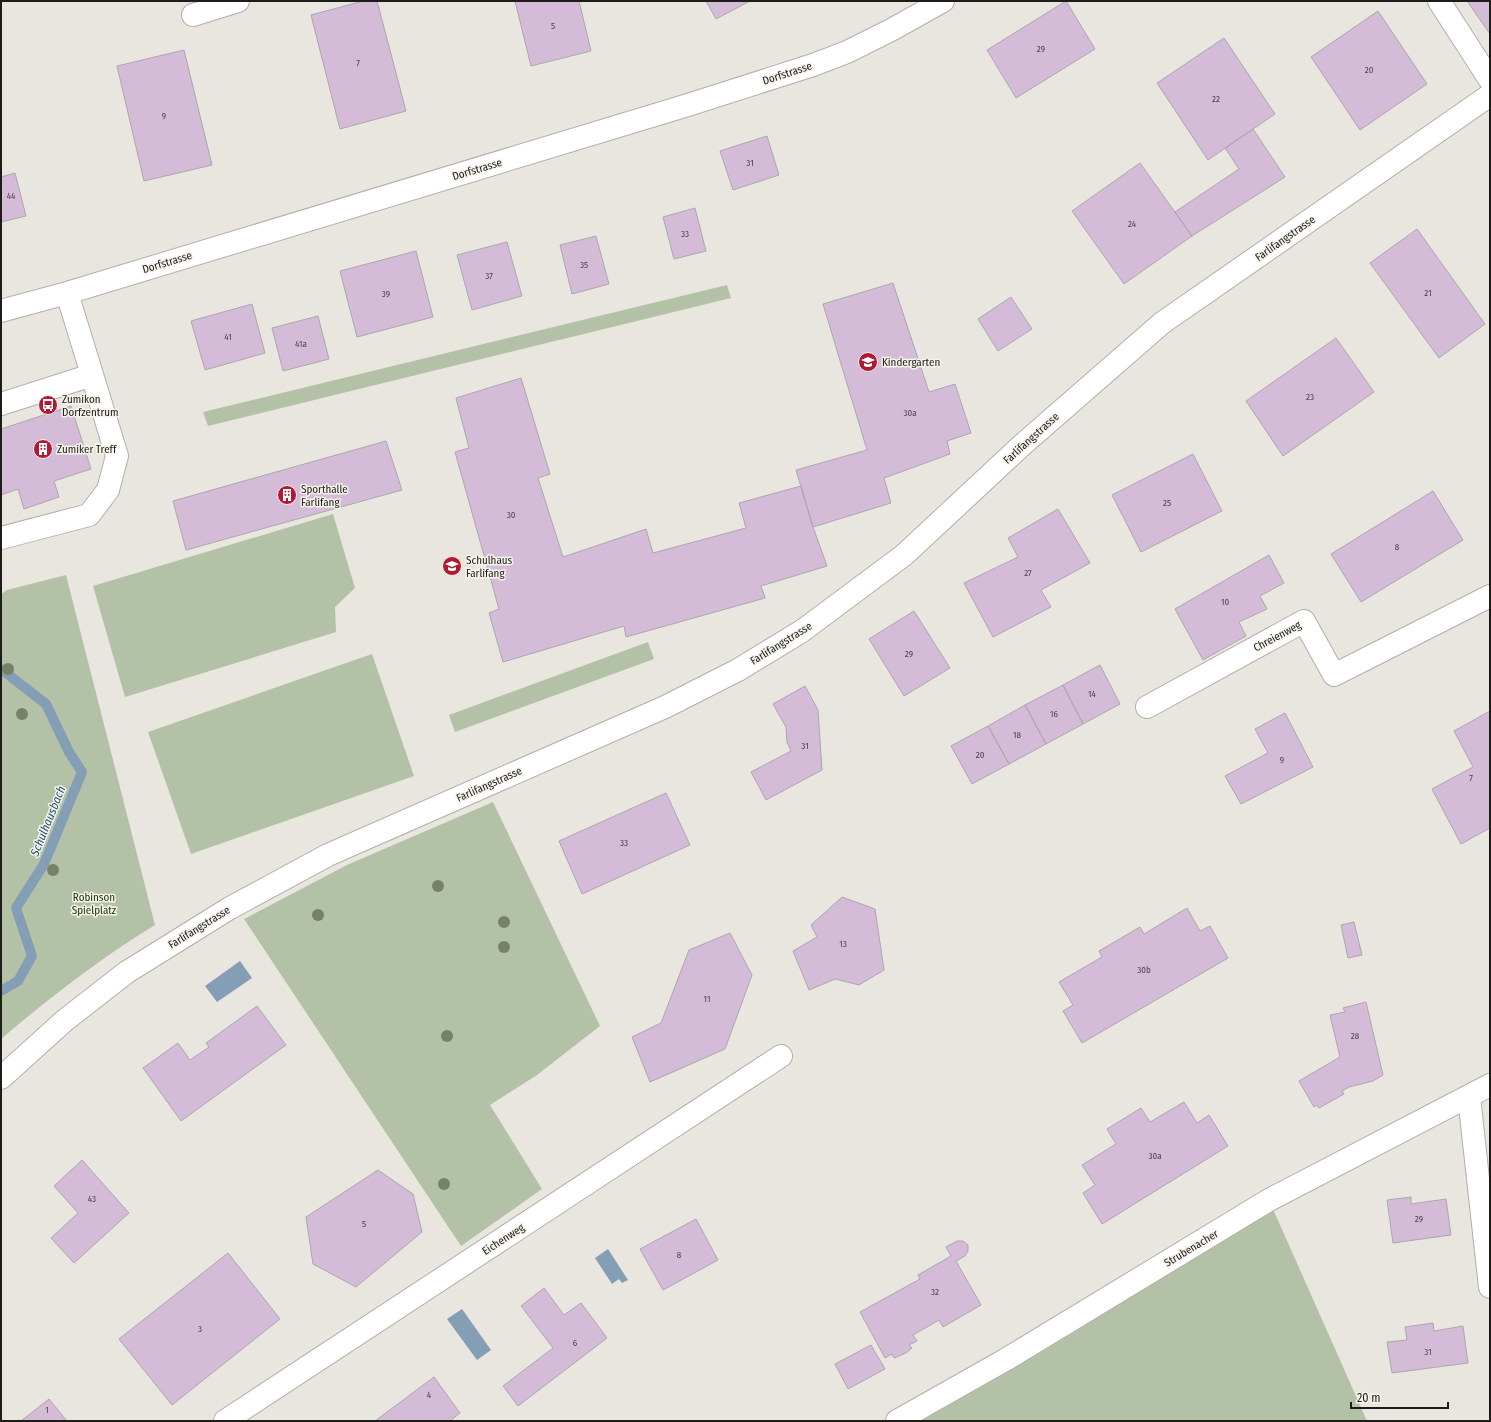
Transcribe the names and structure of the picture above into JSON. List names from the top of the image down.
{
  "streets": {
    "street": [
      "Dorfstrasse",
      "Farlifangstrasse",
      "Chreienweg",
      "Eichenweg",
      "Strubenacher"
    ]
  },
  "water": ["Schulhausbach"],
  "parks": ["Robinson Spielplatz"],
  "places": {
    "school or university": ["Kindergarten", "Schulhaus Farlifang"],
    "bus stop": ["Zumikon Dorfzentrum"],
    "building": ["Zumiker Treff", "Sporthalle Farlifang"]
  },
  "house_numbers": [
    "5",
    "29",
    "7",
    "20",
    "22",
    "9",
    "31",
    "44",
    "24",
    "33",
    "35",
    "37",
    "21",
    "39",
    "41",
    "41a",
    "23",
    "30a",
    "25",
    "30",
    "8",
    "27",
    "10",
    "29",
    "14",
    "16",
    "18",
    "31",
    "20",
    "9",
    "7",
    "33",
    "13",
    "30b",
    "11",
    "28",
    "30a",
    "43",
    "29",
    "5",
    "8",
    "32",
    "3",
    "6",
    "31",
    "4",
    "1"
  ],
  "scale_bar": "20 m"
}
